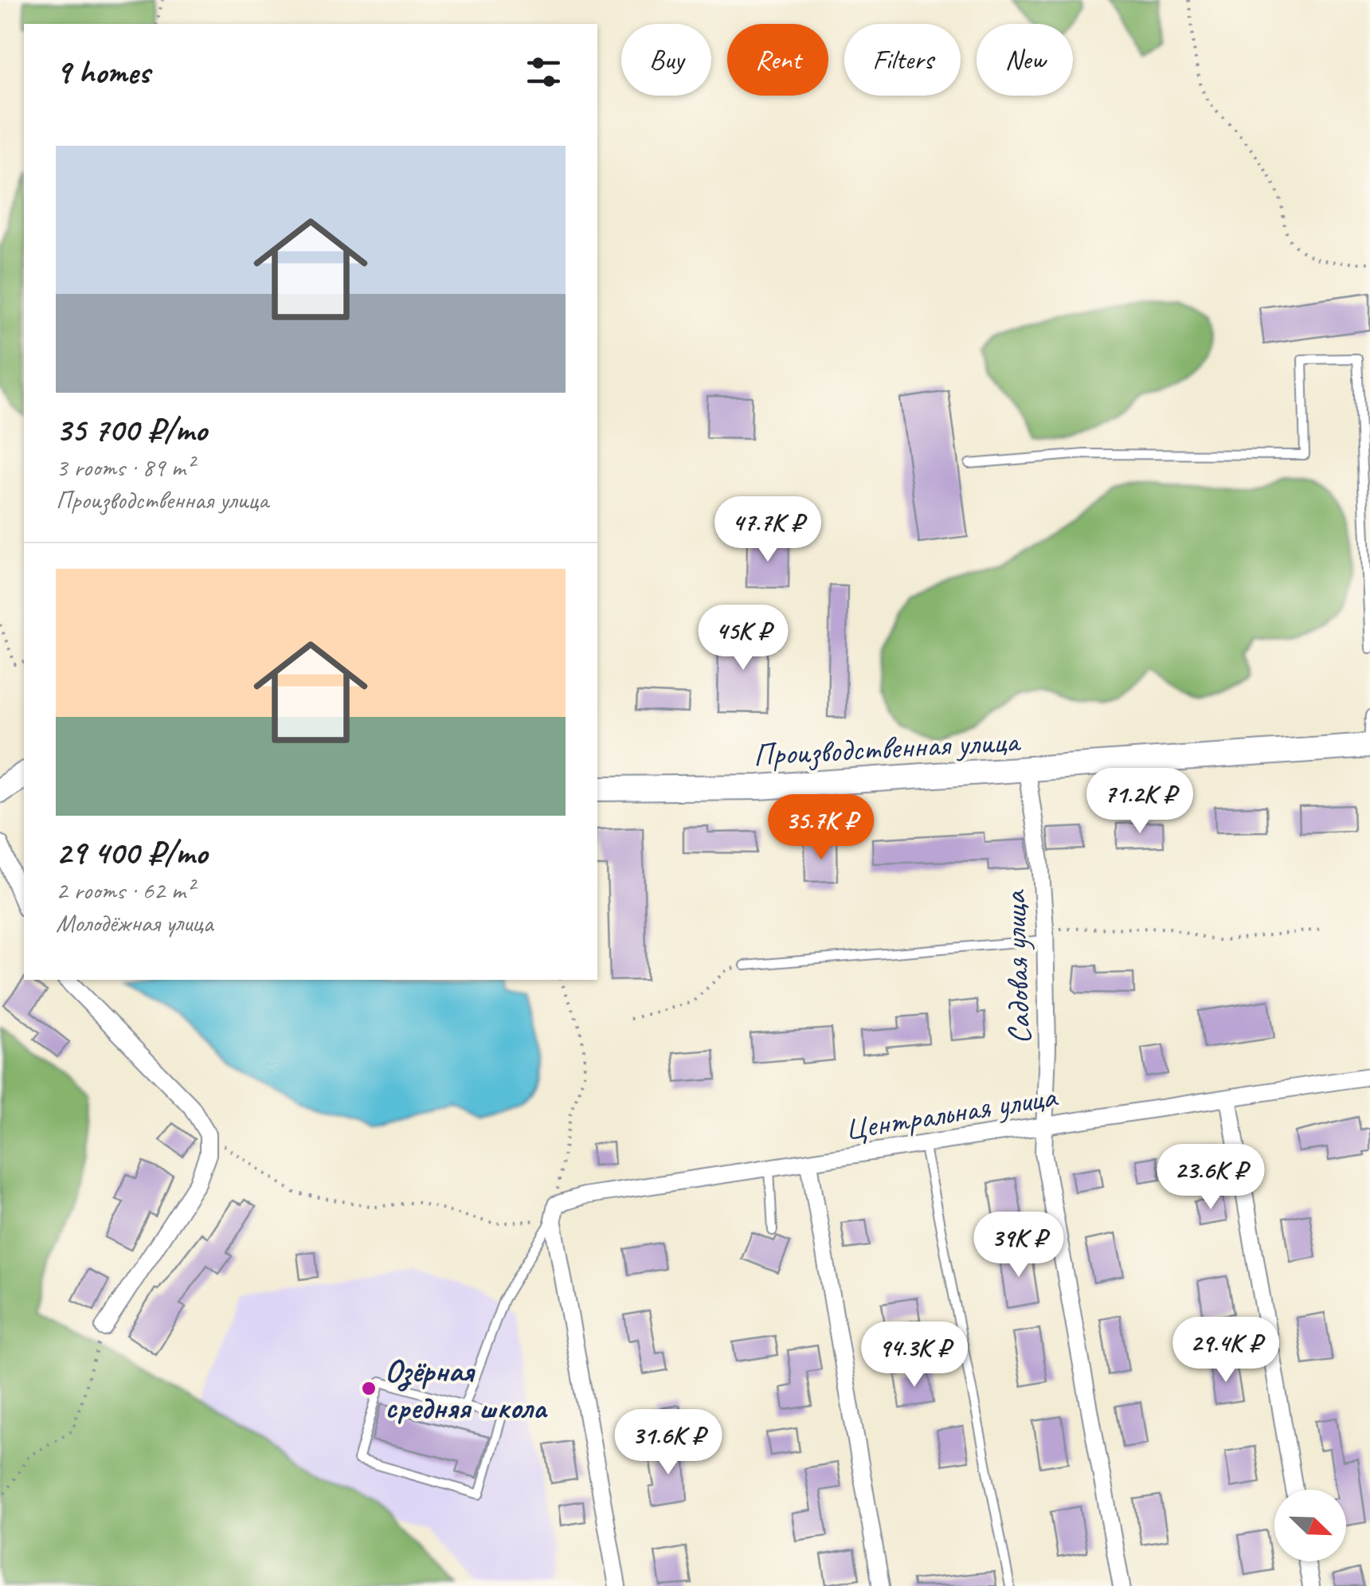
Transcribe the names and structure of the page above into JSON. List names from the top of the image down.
{
  "streets": {
    "street": ["Производственная улица", "Садовая улица", "Центральная улица"]
  },
  "crossings": [
    ["Производственная улица", "Садовая улица"],
    ["Садовая улица", "Центральная улица"]
  ],
  "places": ["Озёрная средняя школа"],
  "north": "bottom right",
  "page": {
    "chip": [
      "Buy",
      "Rent",
      "Filters",
      "New"
    ],
    "heading": "9 homes",
    "list": [
      {
        "name": "35 700 ₽/mo",
        "note": "3 rooms · 89 m² · Производственная улица"
      },
      {
        "name": "29 400 ₽/mo",
        "note": "2 rooms · 62 m² · Молодёжная улица"
      }
    ],
    "price": [
      "47.7K ₽",
      "45K ₽",
      "71.2K ₽",
      "35.7K ₽",
      "23.6K ₽",
      "39K ₽",
      "29.4K ₽",
      "94.3K ₽",
      "31.6K ₽"
    ]
  }
}
